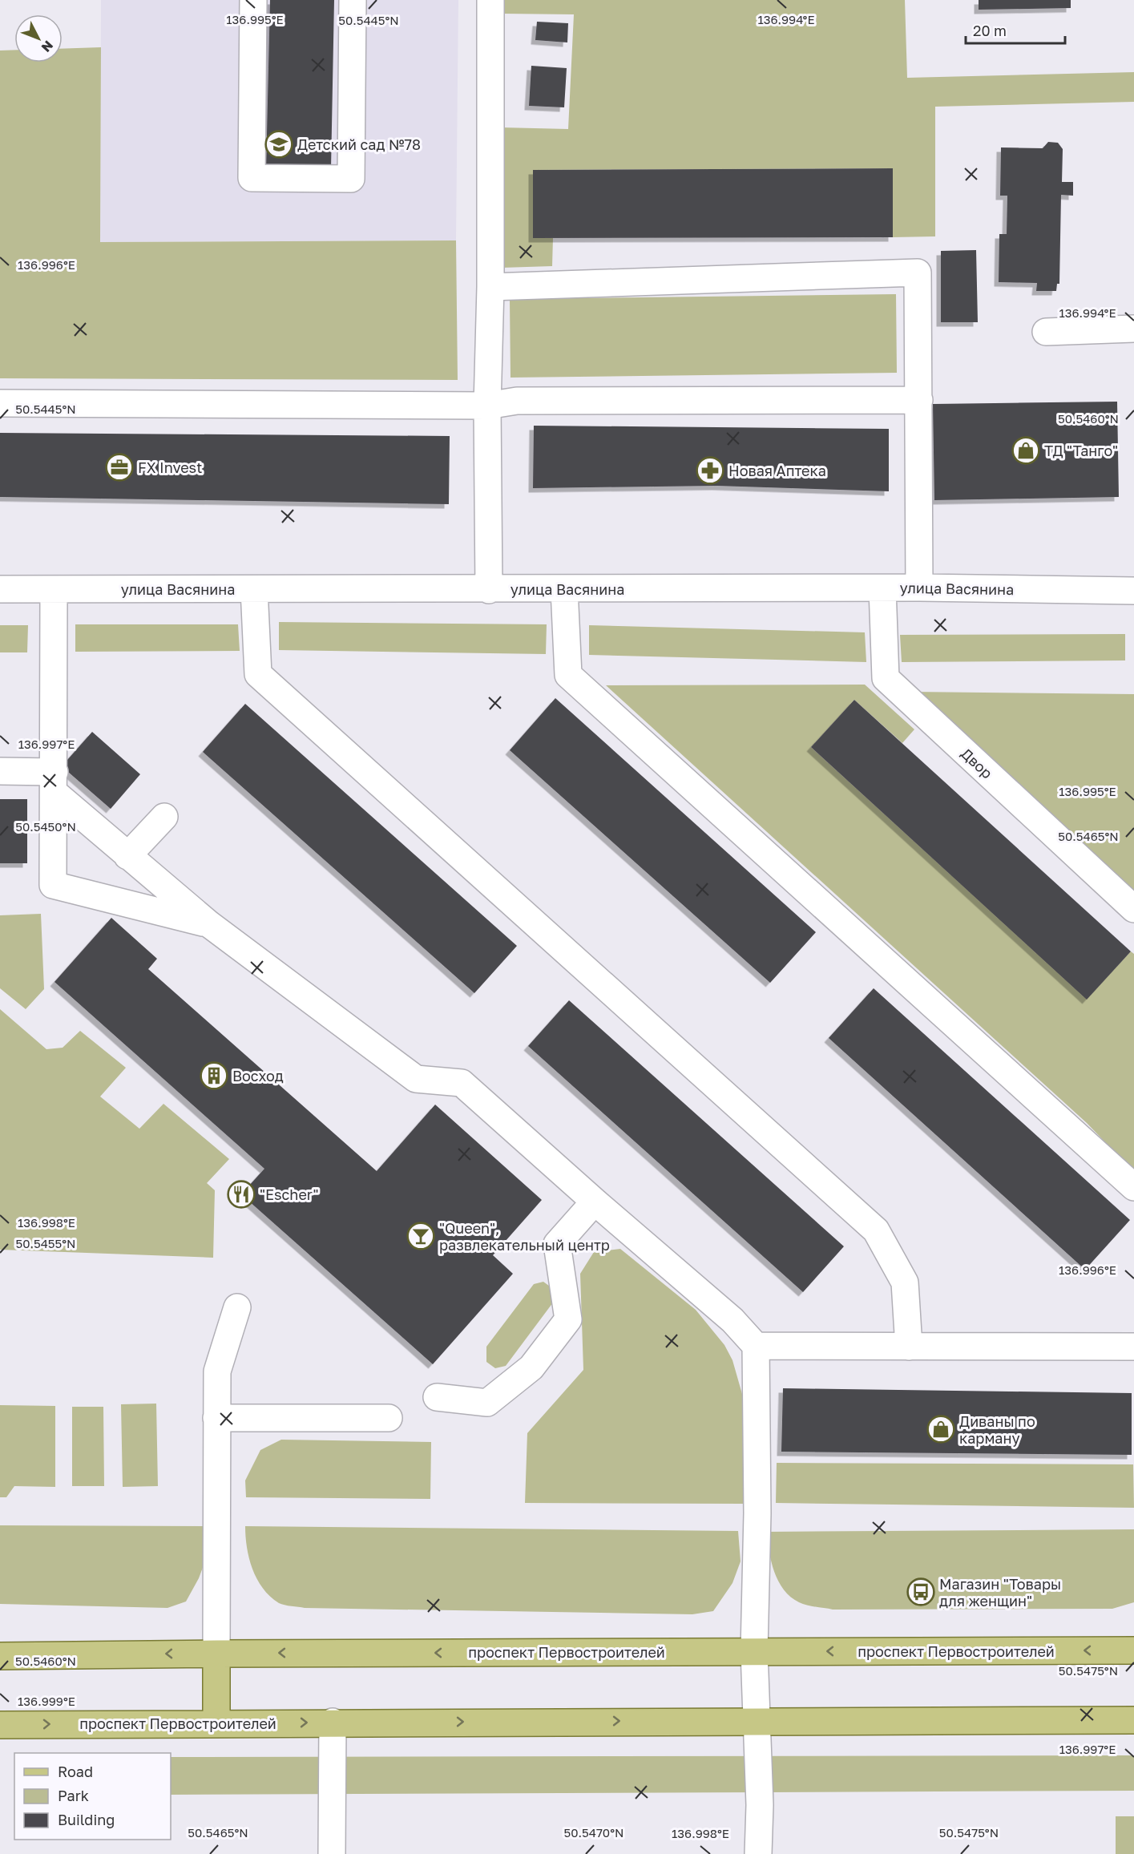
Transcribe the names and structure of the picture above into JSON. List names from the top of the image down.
{
  "streets": {
    "main road": ["проспект Первостроителей"],
    "street": ["улица Васянина", "Двор"]
  },
  "crossings": [
    ["улица Васянина", "Двор"]
  ],
  "places": {
    "school or university": ["Детский сад №78"],
    "shop": ["ТД \"Танго\"", "Диваны по карману"],
    "office": ["FX Invest"],
    "pharmacy": ["Новая Аптека"],
    "building": ["Восход"],
    "restaurant": ["\"Escher\""],
    "bar": ["\"Queen\", развлекательный центр"],
    "bus stop": ["Магазин \"Товары для женщин\""]
  },
  "legend": ["Road", "Park", "Building"],
  "scale_bar": "20 m",
  "north": "bottom right",
  "coordinates": [
    "136.995°E",
    "136.994°E",
    "50.5445°N",
    "136.996°E",
    "50.5460°N",
    "136.997°E",
    "50.5450°N",
    "50.5465°N",
    "136.998°E",
    "50.5455°N",
    "50.5475°N",
    "136.999°E",
    "50.5470°N"
  ]
}
